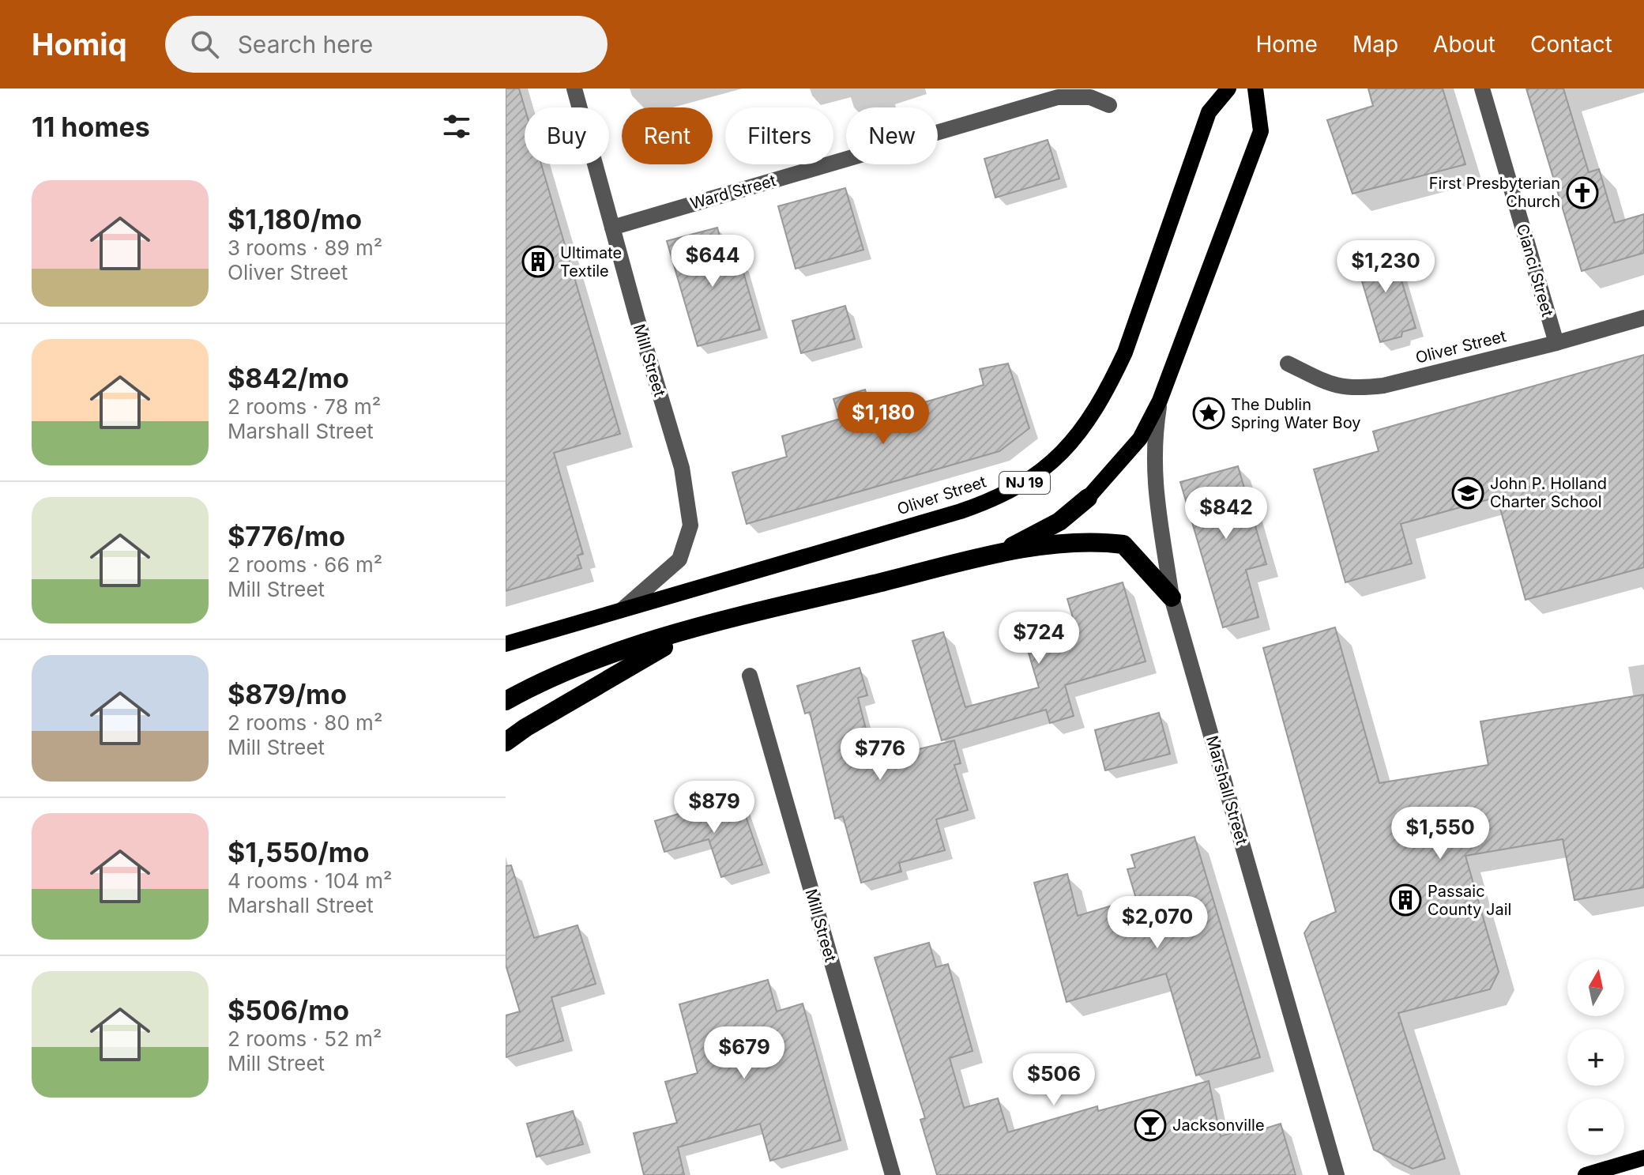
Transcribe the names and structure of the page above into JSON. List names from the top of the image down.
{
  "streets": {
    "main road": ["Oliver Street", "NJ 19"],
    "street": [
      "Ward Street",
      "Cianci Street",
      "Mill Street",
      "Marshall Street"
    ]
  },
  "crossings": [
    ["Ward Street", "Mill Street"],
    ["Cianci Street", "Oliver Street"],
    ["Oliver Street", "Mill Street"]
  ],
  "places": {
    "church": ["First Presbyterian Church"],
    "building": ["Ultimate Textile", "Passaic County Jail"],
    "place": ["The Dublin Spring Water Boy"],
    "school or university": ["John P. Holland Charter School"],
    "bar": ["Jacksonville"]
  },
  "north": "top",
  "page": {
    "header": "Homiq",
    "search": "Search here",
    "nav": [
      "Home",
      "Map",
      "About",
      "Contact"
    ],
    "heading": "11 homes",
    "chip": [
      "Buy",
      "Rent",
      "Filters",
      "New"
    ],
    "list": [
      {
        "name": "$1,180/mo",
        "note": "3 rooms · 89 m² · Oliver Street"
      },
      {
        "name": "$842/mo",
        "note": "2 rooms · 78 m² · Marshall Street"
      },
      {
        "name": "$776/mo",
        "note": "2 rooms · 66 m² · Mill Street"
      },
      {
        "name": "$879/mo",
        "note": "2 rooms · 80 m² · Mill Street"
      },
      {
        "name": "$1,550/mo",
        "note": "4 rooms · 104 m² · Marshall Street"
      },
      {
        "name": "$506/mo",
        "note": "2 rooms · 52 m² · Mill Street"
      }
    ],
    "price": [
      "$644",
      "$1,230",
      "$1,180",
      "$842",
      "$724",
      "$776",
      "$879",
      "$1,550",
      "$2,070",
      "$679",
      "$506"
    ],
    "map_buttons": ["+", "−"]
  }
}
